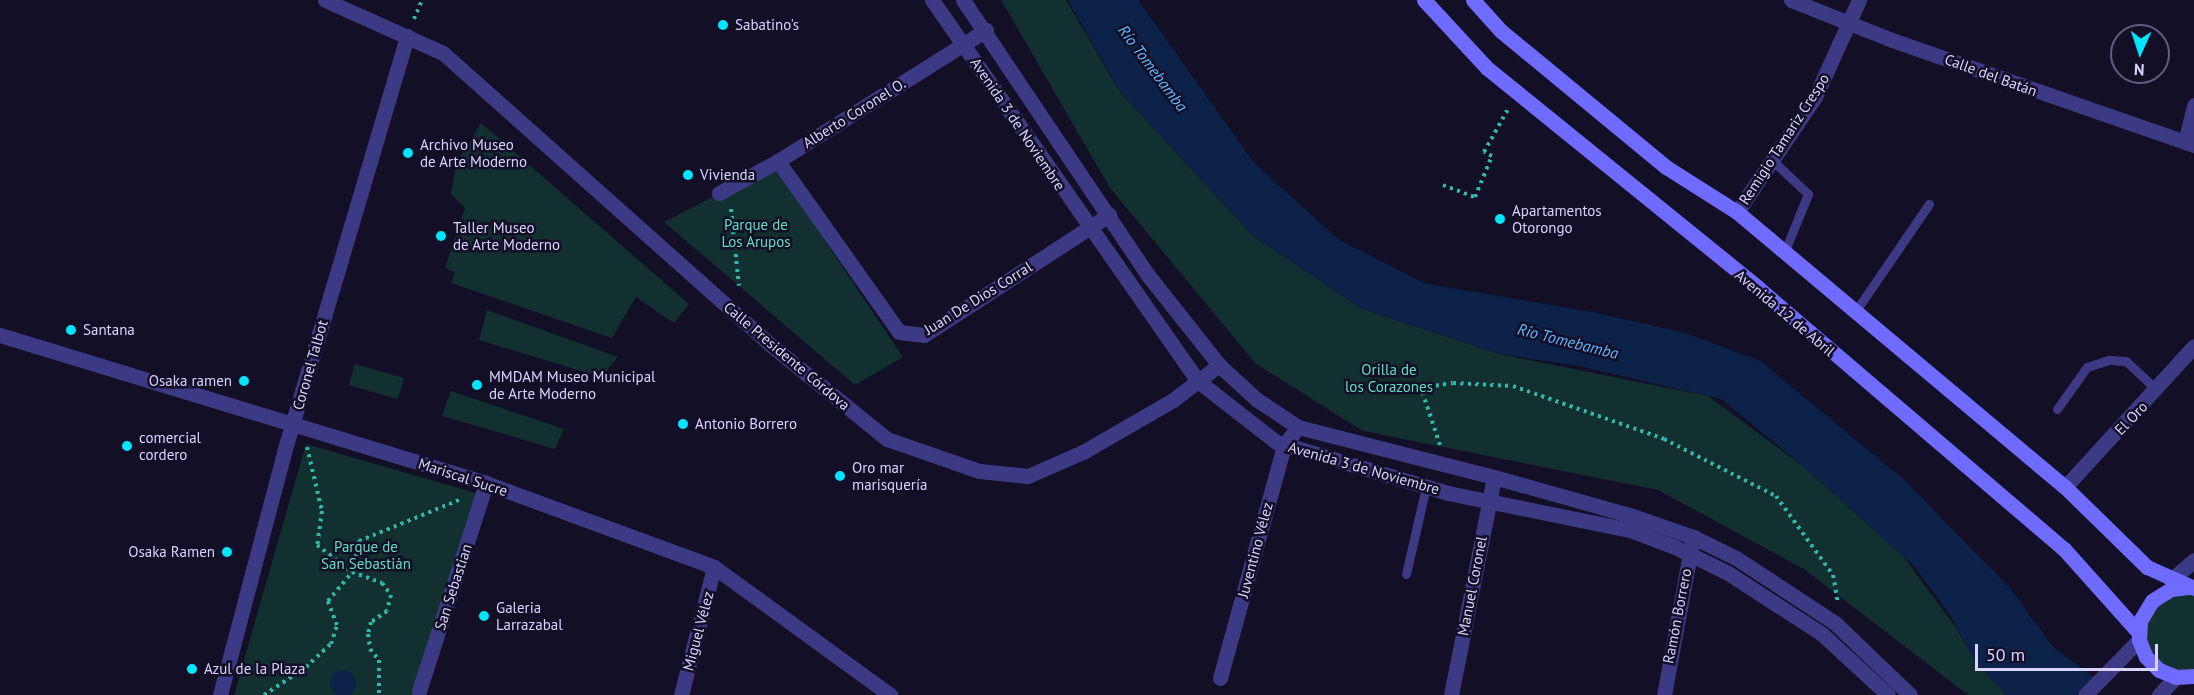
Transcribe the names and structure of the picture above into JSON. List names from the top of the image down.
{
  "streets": {
    "main road": ["Avenida 12 de Abril"],
    "street": [
      "Calle del Batán",
      "Alberto Coronel O.",
      "Avenida 3 de Noviembre",
      "Remigio Tamariz Crespo",
      "Juan De Dios Corral",
      "Calle Presidente Córdova",
      "Coronel Talbot",
      "El Oro",
      "Mariscal Sucre",
      "Juventino Vélez",
      "Manuel Coronel",
      "San Sebastian",
      "Ramón Borrero",
      "Miguel Vélez"
    ]
  },
  "crossings": [
    ["Calle del Batán", "Remigio Tamariz Crespo"],
    ["Alberto Coronel O.", "Avenida 3 de Noviembre"],
    ["Alberto Coronel O.", "Juan De Dios Corral"],
    ["Avenida 3 de Noviembre", "Juan De Dios Corral"],
    ["Avenida 3 de Noviembre", "Calle Presidente Córdova"],
    ["Avenida 3 de Noviembre", "Juventino Vélez"],
    ["Avenida 3 de Noviembre", "Manuel Coronel"],
    ["Avenida 3 de Noviembre", "Ramón Borrero"],
    ["Calle Presidente Córdova", "Coronel Talbot"],
    ["Coronel Talbot", "Mariscal Sucre"],
    ["Mariscal Sucre", "San Sebastian"],
    ["Mariscal Sucre", "Miguel Vélez"]
  ],
  "water": ["Río Tomebamba"],
  "parks": ["Parque de Los Arupos", "Orilla de los Corazones", "Parque de San Sebastián"],
  "places": [
    "Sabatino's",
    "Archivo Museo de Arte Moderno",
    "Vivienda",
    "Apartamentos Otorongo",
    "Taller Museo de Arte Moderno",
    "Santana",
    "Osaka ramen",
    "MMDAM Museo Municipal de Arte Moderno",
    "Antonio Borrero",
    "comercial cordero",
    "Oro mar marisquería",
    "Osaka Ramen",
    "Galeria Larrazabal",
    "Azul de la Plaza"
  ],
  "scale_bar": "50 m",
  "north": "bottom"
}
